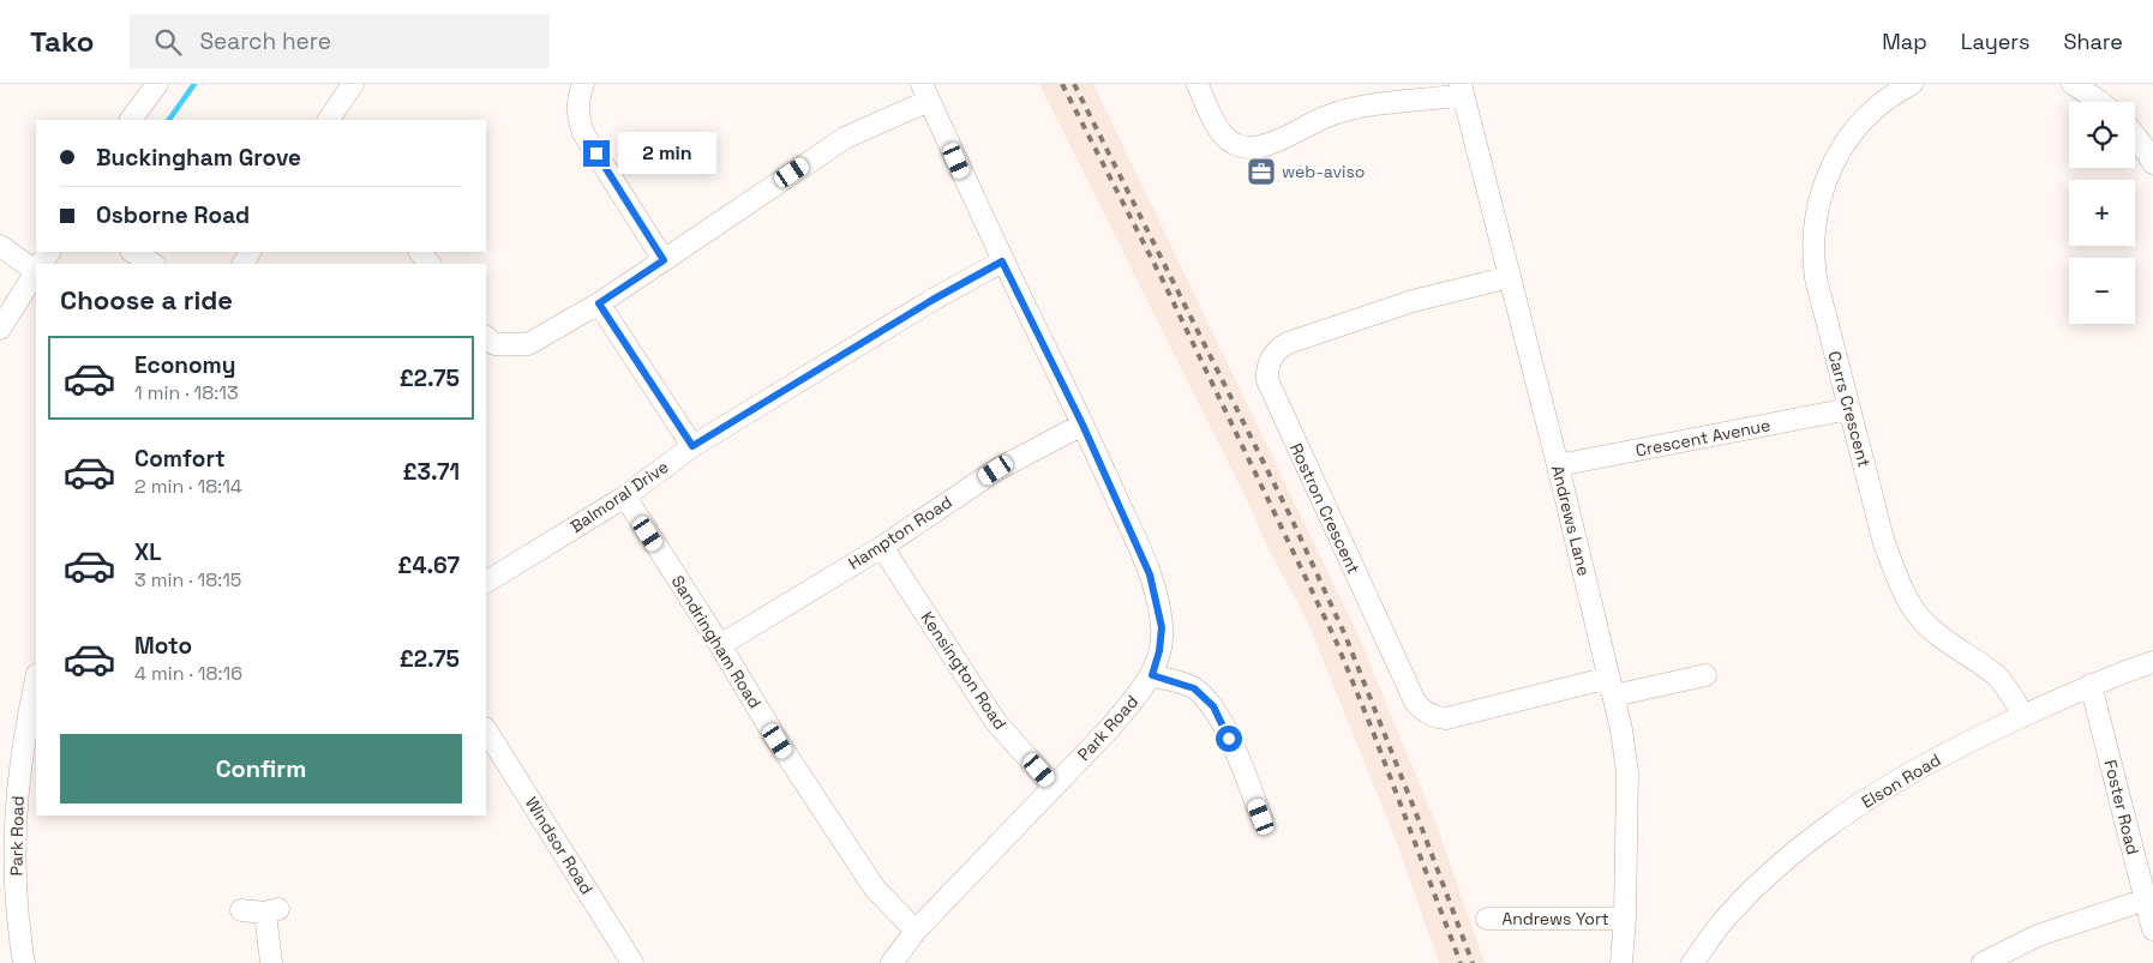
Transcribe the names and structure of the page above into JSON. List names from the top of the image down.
{
  "streets": {
    "street": [
      "Carrs Crescent",
      "Crescent Avenue",
      "Balmoral Drive",
      "Rostron Crescent",
      "Andrews Lane",
      "Hampton Road",
      "Sandringham Road",
      "Kensington Road",
      "Park Road",
      "Elson Road",
      "Foster Road",
      "Windsor Road",
      "Andrews Yort"
    ]
  },
  "crossings": [
    ["Carrs Crescent", "Crescent Avenue"],
    ["Carrs Crescent", "Elson Road"],
    ["Crescent Avenue", "Andrews Lane"],
    ["Balmoral Drive", "Sandringham Road"],
    ["Balmoral Drive", "Park Road"],
    ["Rostron Crescent", "Andrews Lane"],
    ["Andrews Lane", "Andrews Yort"],
    ["Hampton Road", "Sandringham Road"],
    ["Hampton Road", "Kensington Road"],
    ["Hampton Road", "Park Road"],
    ["Sandringham Road", "Park Road"],
    ["Kensington Road", "Park Road"],
    ["Elson Road", "Foster Road"]
  ],
  "places": {
    "office": ["web-aviso"]
  },
  "page": {
    "header": "Tako",
    "search": "Search here",
    "nav": ["Map", "Layers", "Share"],
    "map_buttons": ["+", "−"],
    "banner": ["Buckingham Grove", "Osborne Road"],
    "bubble": "2 min",
    "heading": "Choose a ride",
    "list": [
      {
        "name": "Economy",
        "note": "1 min · 18:13",
        "value": "£2.75"
      },
      {
        "name": "Comfort",
        "note": "2 min · 18:14",
        "value": "£3.71"
      },
      {
        "name": "XL",
        "note": "3 min · 18:15",
        "value": "£4.67"
      },
      {
        "name": "Moto",
        "note": "4 min · 18:16",
        "value": "£2.75"
      }
    ],
    "buttons": "Confirm"
  }
}
